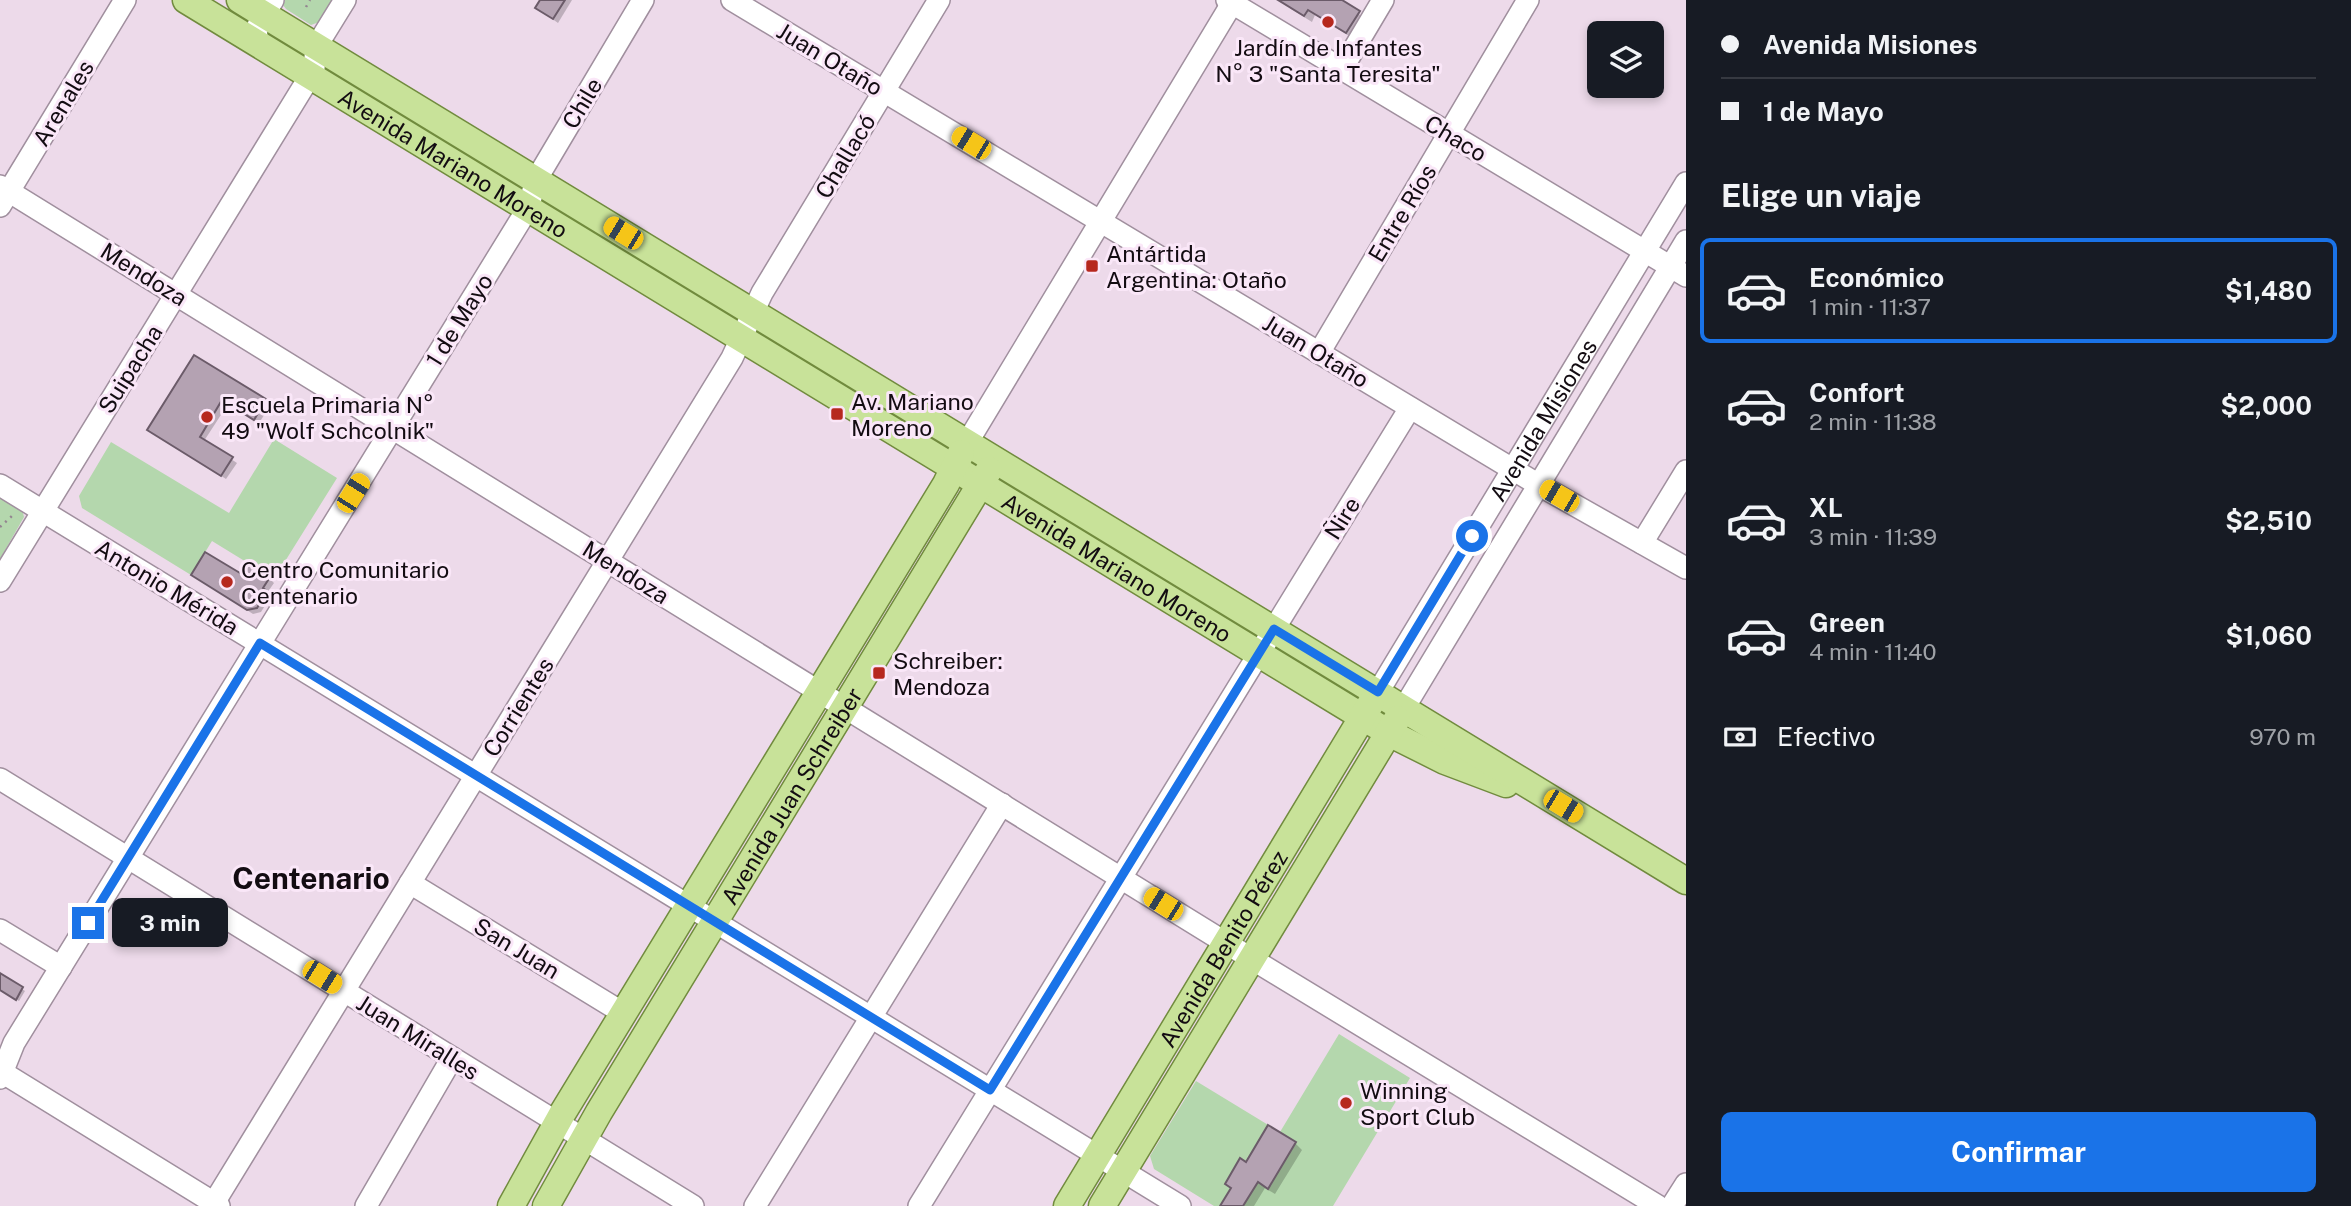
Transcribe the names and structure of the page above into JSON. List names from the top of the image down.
{
  "streets": {
    "main road": [
      "Avenida Mariano Moreno",
      "Avenida Misiones",
      "Avenida Juan Schreiber",
      "Avenida Benito Pérez"
    ],
    "street": [
      "Juan Otaño",
      "Arenales",
      "Chile",
      "Chaco",
      "Challacó",
      "Entre Ríos",
      "Mendoza",
      "1 de Mayo",
      "Suipacha",
      "Ñire",
      "Antonio Mérida",
      "Corrientes",
      "San Juan",
      "Juan Miralles"
    ]
  },
  "crossings": [
    ["Juan Otaño", "Challacó"],
    ["Juan Otaño", "Entre Ríos"],
    ["Juan Otaño", "Avenida Misiones"],
    ["Juan Otaño", "Ñire"],
    ["Arenales", "Mendoza"],
    ["Chile", "Avenida Mariano Moreno"],
    ["Chile", "1 de Mayo"],
    ["Chaco", "Entre Ríos"],
    ["Chaco", "Avenida Misiones"],
    ["Challacó", "Avenida Mariano Moreno"],
    ["Challacó", "Corrientes"],
    ["Avenida Mariano Moreno", "1 de Mayo"],
    ["Avenida Mariano Moreno", "Suipacha"],
    ["Avenida Mariano Moreno", "Avenida Misiones"],
    ["Avenida Mariano Moreno", "Ñire"],
    ["Avenida Mariano Moreno", "Corrientes"],
    ["Avenida Mariano Moreno", "Avenida Juan Schreiber"],
    ["Avenida Mariano Moreno", "Avenida Benito Pérez"],
    ["Mendoza", "1 de Mayo"],
    ["Mendoza", "Suipacha"],
    ["Mendoza", "Ñire"],
    ["Mendoza", "Corrientes"],
    ["Mendoza", "Avenida Juan Schreiber"],
    ["Mendoza", "Avenida Benito Pérez"],
    ["1 de Mayo", "Antonio Mérida"],
    ["1 de Mayo", "Juan Miralles"],
    ["Suipacha", "Antonio Mérida"],
    ["Avenida Misiones", "Avenida Benito Pérez"],
    ["Ñire", "Antonio Mérida"],
    ["Antonio Mérida", "Corrientes"],
    ["Antonio Mérida", "Avenida Juan Schreiber"],
    ["Antonio Mérida", "Avenida Benito Pérez"],
    ["Corrientes", "San Juan"],
    ["Corrientes", "Juan Miralles"],
    ["Avenida Juan Schreiber", "San Juan"],
    ["Avenida Juan Schreiber", "Juan Miralles"]
  ],
  "districts": ["Centenario"],
  "places": {
    "other": [
      "Jardín de Infantes N° 3 \"Santa Teresita\"",
      "Escuela Primaria N° 49 \"Wolf Schcolnik\"",
      "Centro Comunitario Centenario",
      "Winning Sport Club"
    ],
    "transit": ["Antártida Argentina: Otaño", "Av. Mariano Moreno", "Schreiber: Mendoza"]
  },
  "page": {
    "banner": ["Avenida Misiones", "1 de Mayo"],
    "heading": "Elige un viaje",
    "list": [
      {
        "name": "Económico",
        "note": "1 min · 11:37",
        "value": "$1,480"
      },
      {
        "name": "Confort",
        "note": "2 min · 11:38",
        "value": "$2,000"
      },
      {
        "name": "XL",
        "note": "3 min · 11:39",
        "value": "$2,510"
      },
      {
        "name": "Green",
        "note": "4 min · 11:40",
        "value": "$1,060"
      }
    ],
    "pay": ["Efectivo", "970 m"],
    "bubble": "3 min",
    "buttons": "Confirmar"
  }
}
